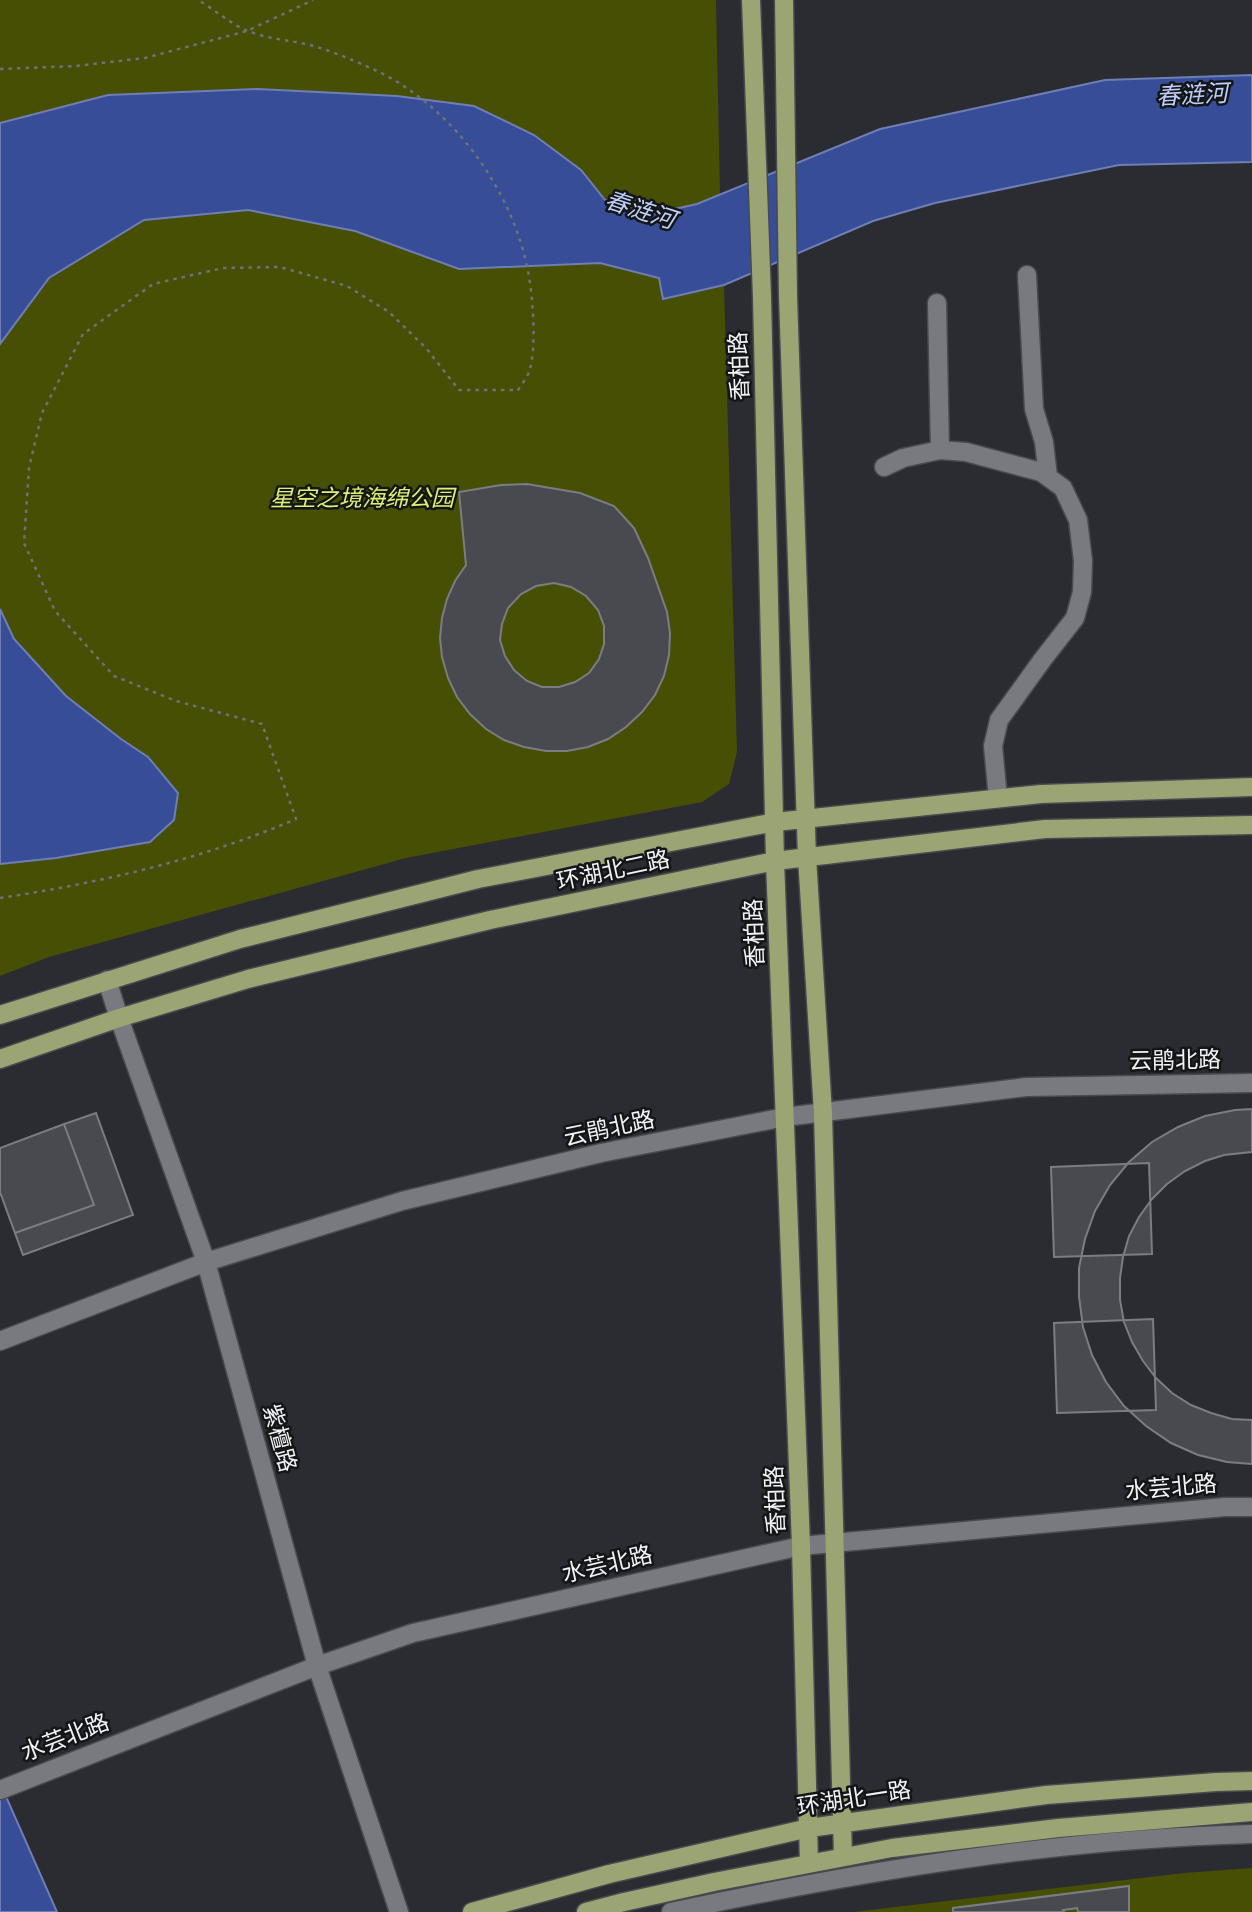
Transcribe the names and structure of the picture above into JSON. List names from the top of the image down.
{
  "streets": {
    "main road": ["香柏路", "环湖北二路", "环湖北一路"],
    "street": ["云鹃北路", "紫檀路", "水芸北路"]
  },
  "crossings": [
    ["香柏路", "环湖北二路"],
    ["香柏路", "云鹃北路"],
    ["香柏路", "水芸北路"],
    ["香柏路", "环湖北一路"],
    ["环湖北二路", "紫檀路"],
    ["云鹃北路", "紫檀路"],
    ["紫檀路", "水芸北路"]
  ],
  "water": ["春涟河"],
  "parks": ["星空之境海绵公园"]
}
